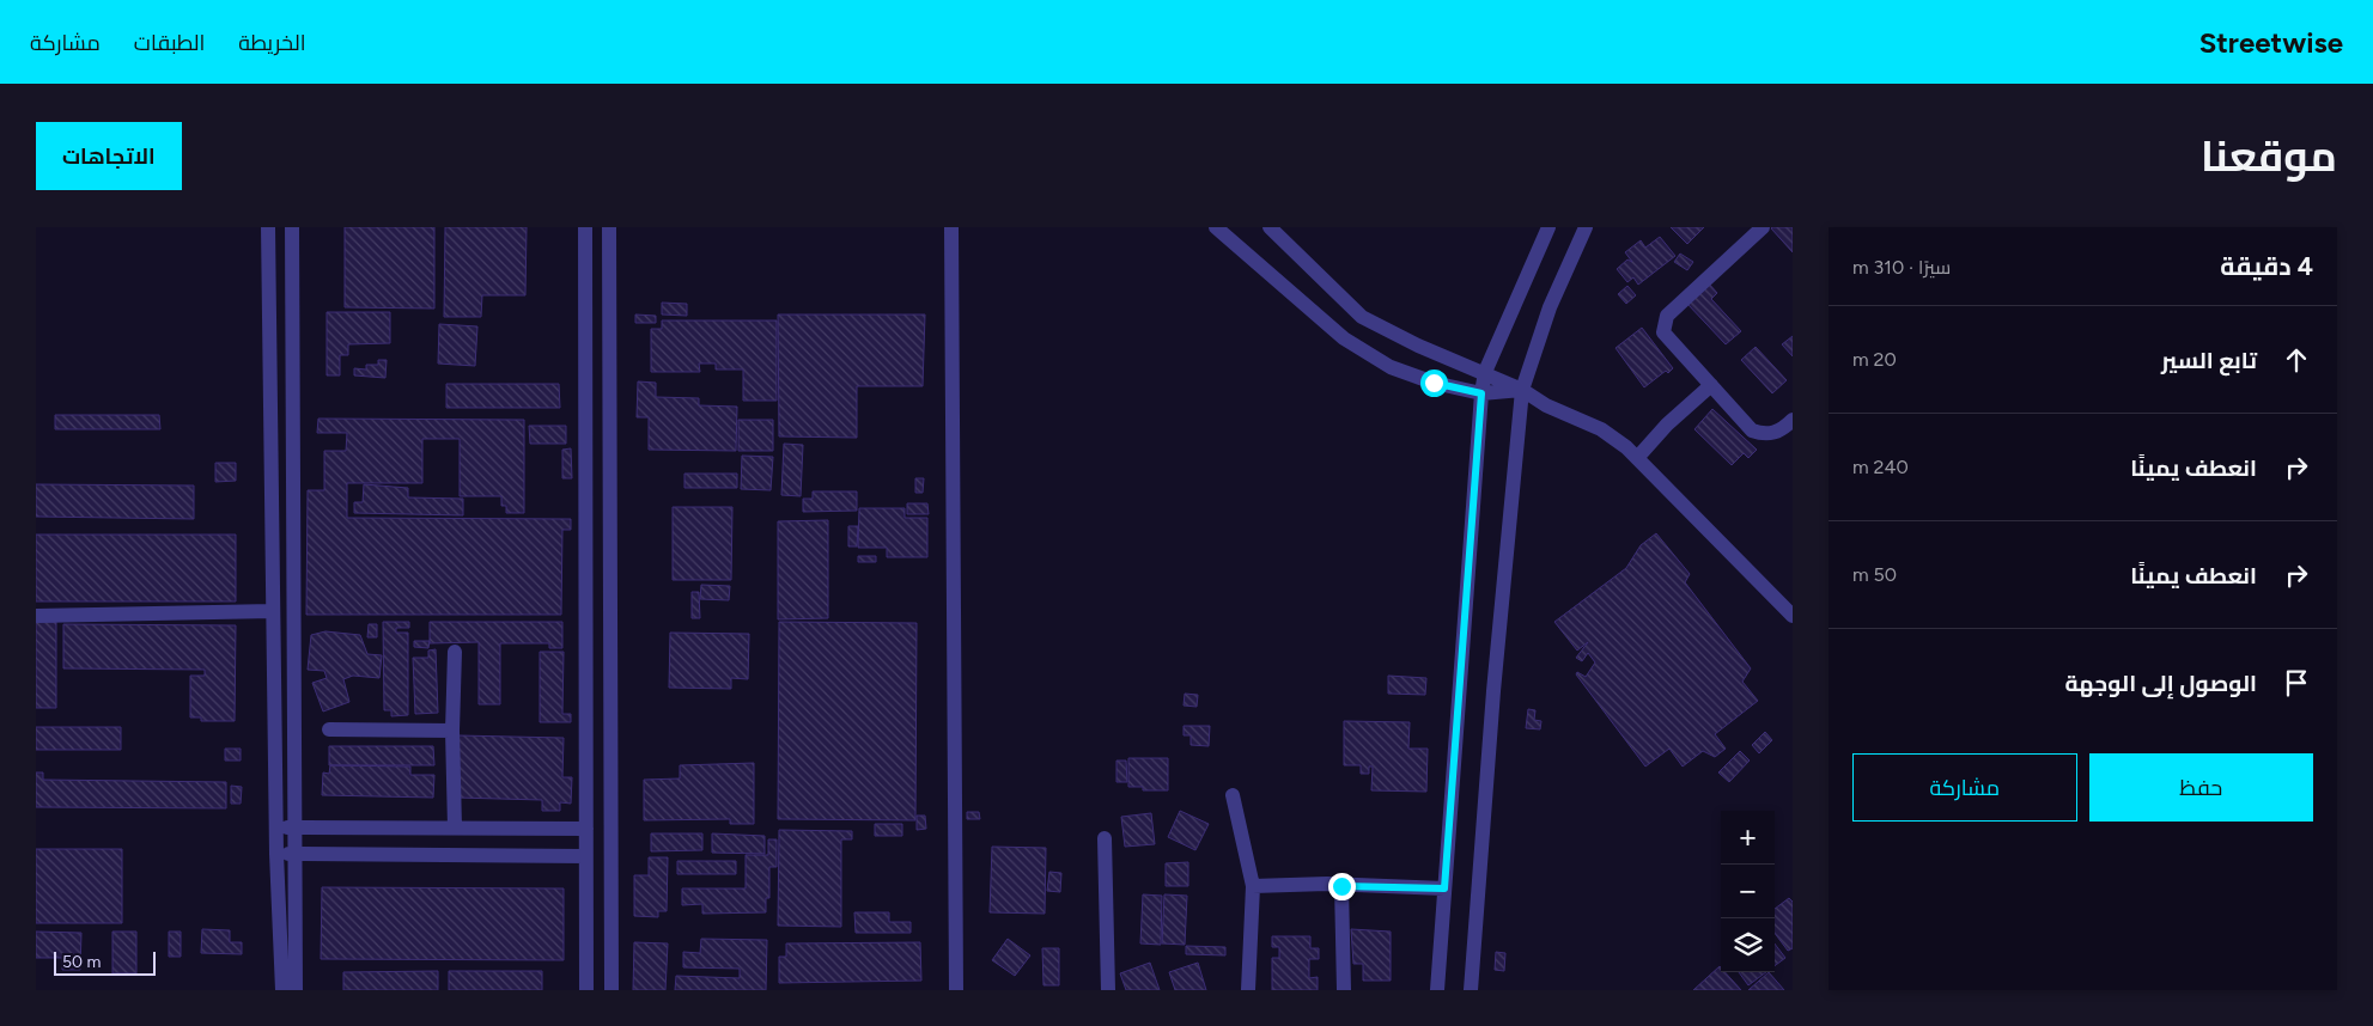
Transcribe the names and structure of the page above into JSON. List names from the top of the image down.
{
  "scale_bar": "50 m",
  "page": {
    "header": "Streetwise",
    "nav": ["الخريطة", "الطبقات", "مشاركة"],
    "title": "موقعنا",
    "buttons": [
      "الاتجاهات",
      ["حفظ", "مشاركة"]
    ],
    "heading": ["4 دقيقة", "سيرًا · 310 m"],
    "list": [
      ["تابع السير", "20 m"],
      ["انعطف يمينًا", "240 m"],
      ["انعطف يمينًا", "50 m"],
      "الوصول إلى الوجهة"
    ],
    "map_buttons": ["+", "−"],
    "scale": "50 m"
  }
}
